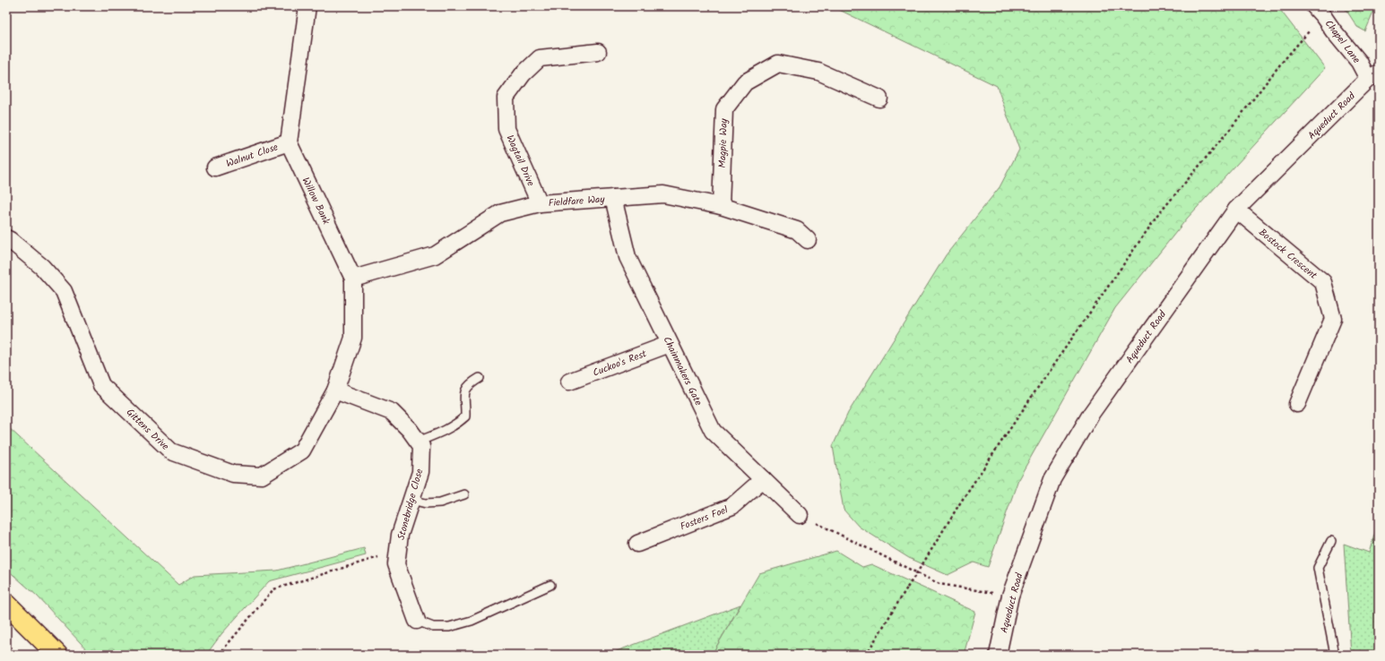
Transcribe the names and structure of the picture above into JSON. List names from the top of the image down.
{
  "streets": {
    "street": [
      "Chapel Lane",
      "Aqueduct Road",
      "Magpie Way",
      "Walnut Close",
      "Wagtail Drive",
      "Willow Bank",
      "Fieldfare Way",
      "Bostock Crescent",
      "Cuckoo's Rest",
      "Chainmakers Gate",
      "Gittens Drive",
      "Stonebridge Close",
      "Fosters Foel"
    ]
  },
  "crossings": [
    ["Chapel Lane", "Aqueduct Road"],
    ["Aqueduct Road", "Bostock Crescent"],
    ["Magpie Way", "Fieldfare Way"],
    ["Walnut Close", "Willow Bank"],
    ["Wagtail Drive", "Fieldfare Way"],
    ["Willow Bank", "Fieldfare Way"],
    ["Willow Bank", "Gittens Drive"],
    ["Willow Bank", "Stonebridge Close"],
    ["Fieldfare Way", "Chainmakers Gate"],
    ["Cuckoo's Rest", "Chainmakers Gate"],
    ["Chainmakers Gate", "Fosters Foel"],
    ["Gittens Drive", "Stonebridge Close"]
  ]
}
